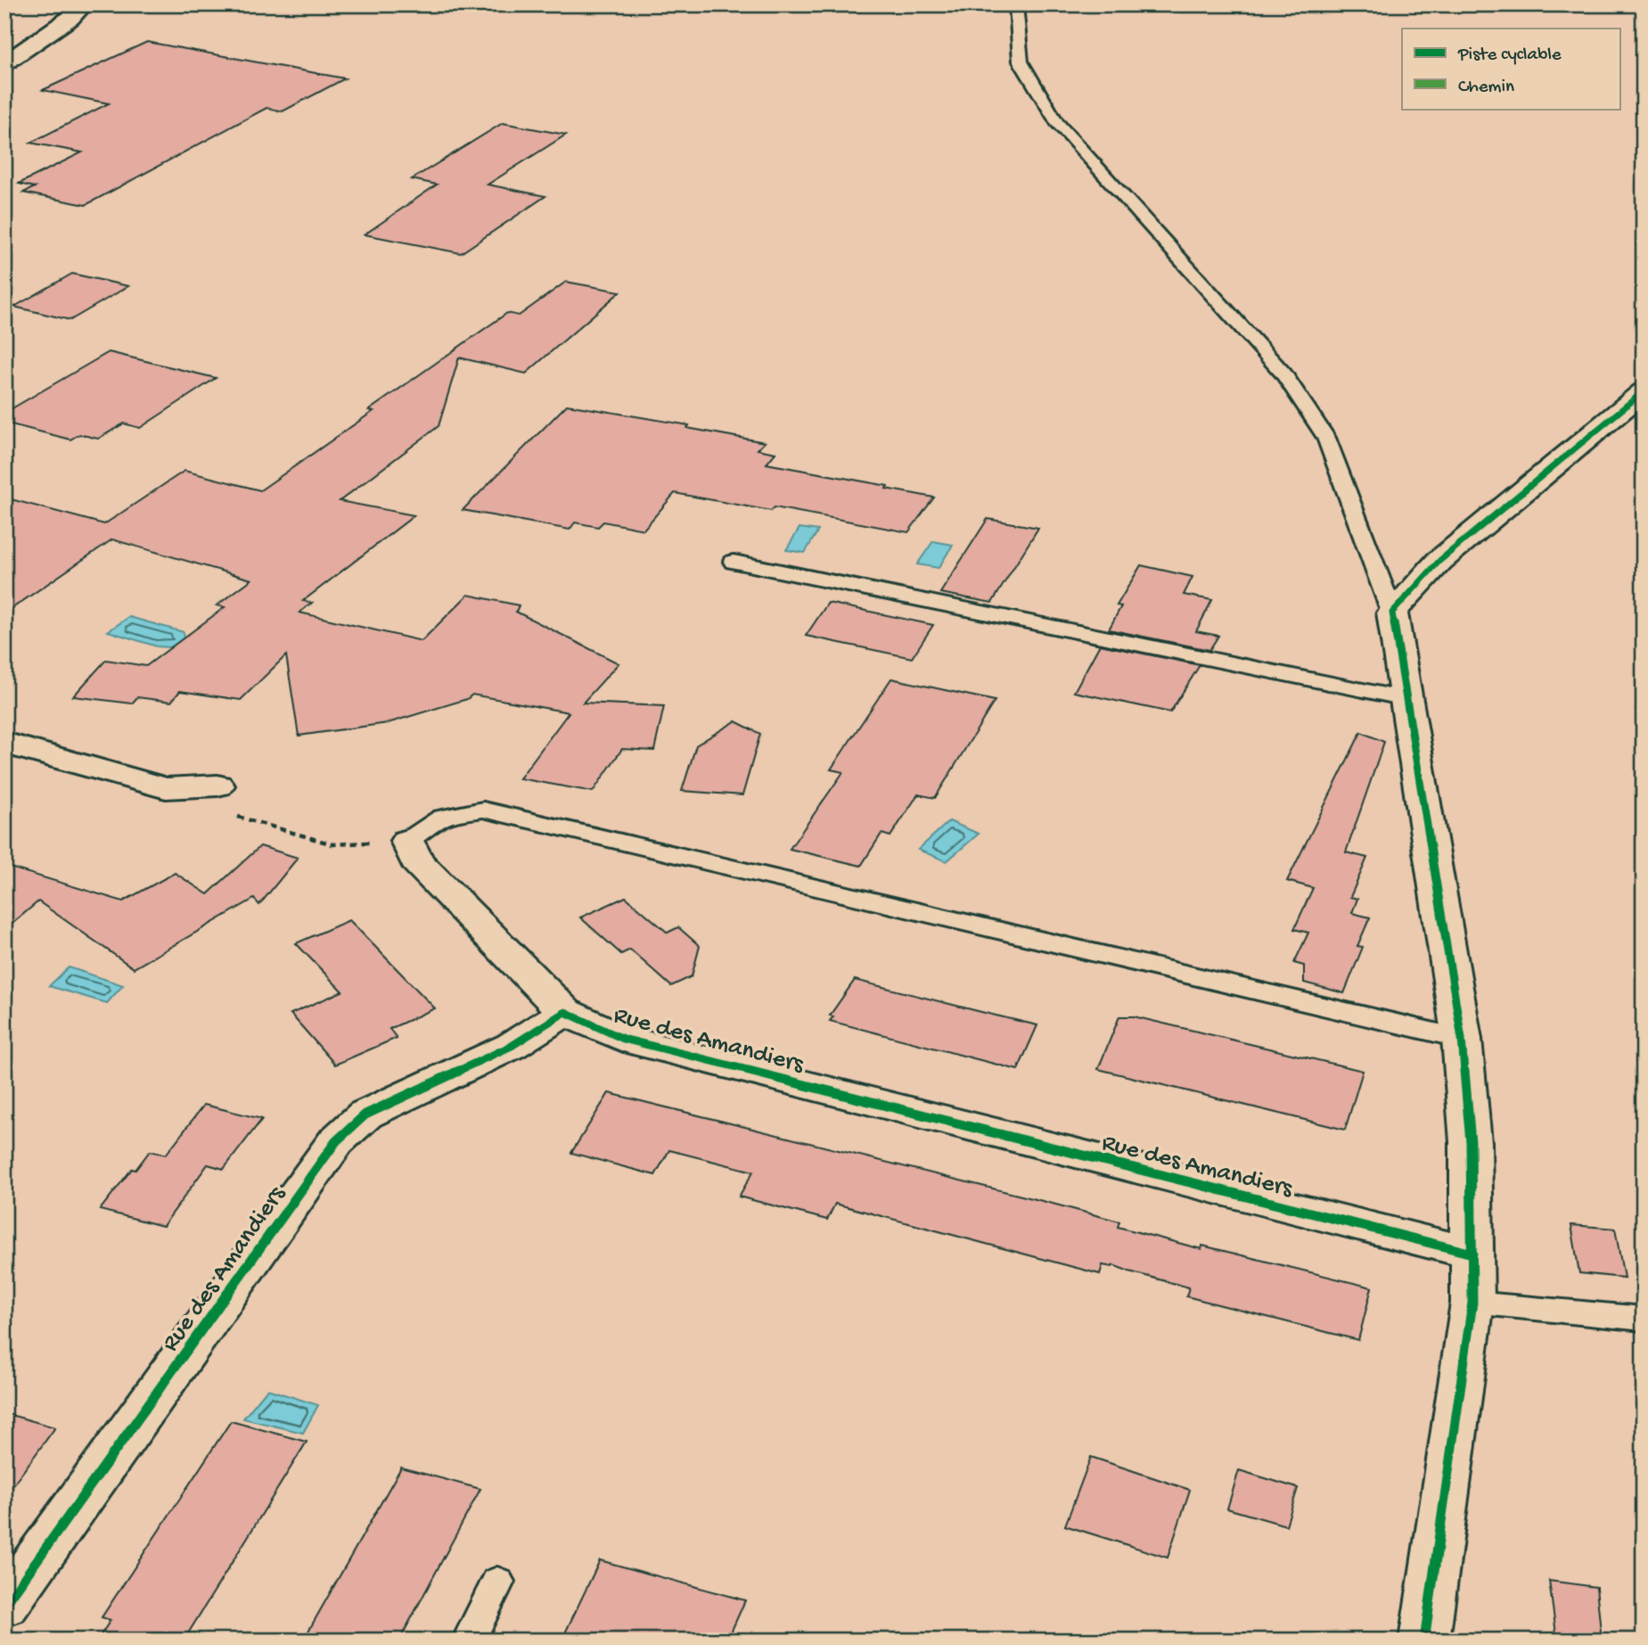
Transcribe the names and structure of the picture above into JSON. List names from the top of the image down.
{
  "streets": {
    "street": ["Rue des Amandiers"]
  },
  "legend": ["Piste cyclable", "Chemin"]
}
